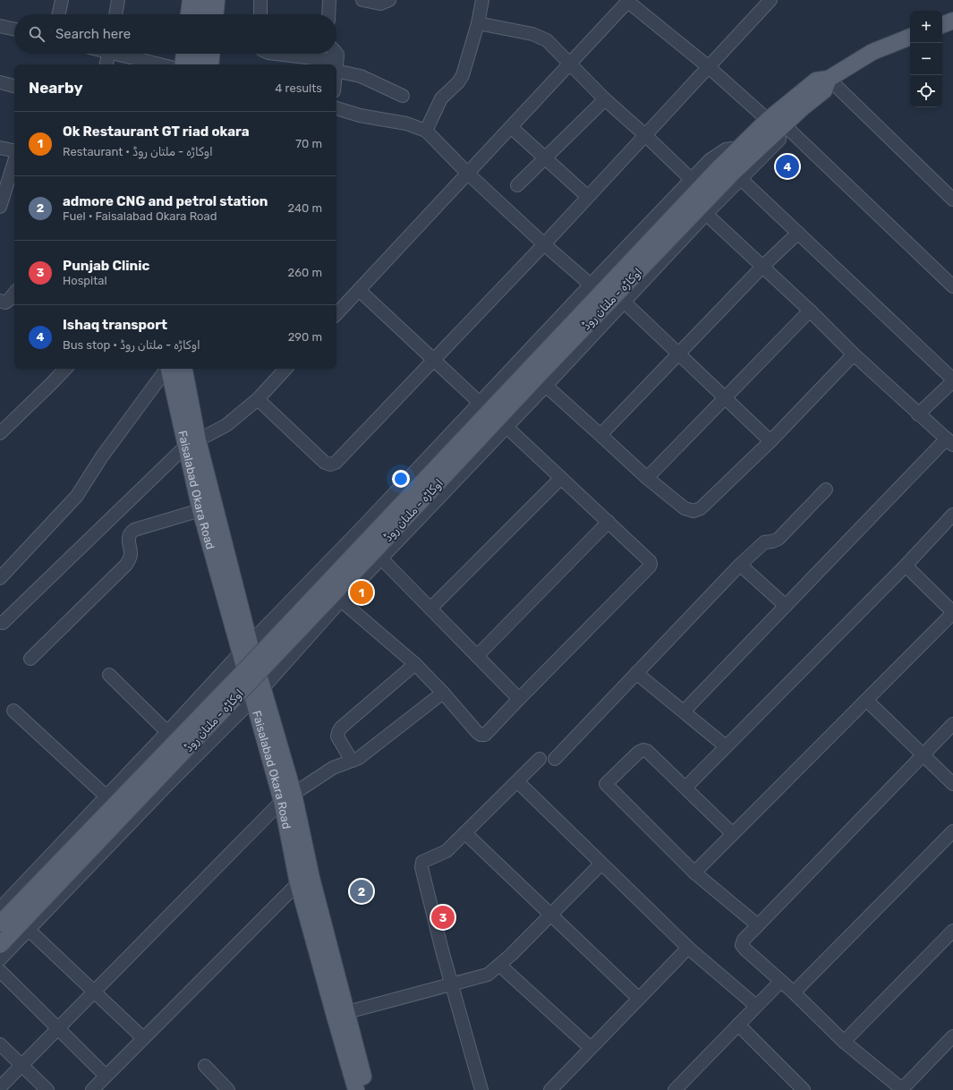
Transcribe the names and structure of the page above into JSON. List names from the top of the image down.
{
  "streets": {
    "main road": ["اوکاڑہ - ملتان روڈ", "Faisalabad Okara Road"]
  },
  "page": {
    "map_buttons": ["+", "−"],
    "search": "Search here",
    "heading": ["Nearby", "4 results"],
    "list": [
      {
        "mark": "1",
        "name": "Ok Restaurant GT riad okara",
        "note": "Restaurant · اوکاڑہ - ملتان روڈ",
        "value": "70 m"
      },
      {
        "mark": "2",
        "name": "admore CNG and petrol station",
        "note": "Fuel · Faisalabad Okara Road",
        "value": "240 m"
      },
      {
        "mark": "3",
        "name": "Punjab Clinic",
        "note": "Hospital",
        "value": "260 m"
      },
      {
        "mark": "4",
        "name": "Ishaq transport",
        "note": "Bus stop · اوکاڑہ - ملتان روڈ",
        "value": "290 m"
      }
    ],
    "pins": [
      "4",
      "1",
      "2",
      "3"
    ]
  }
}
